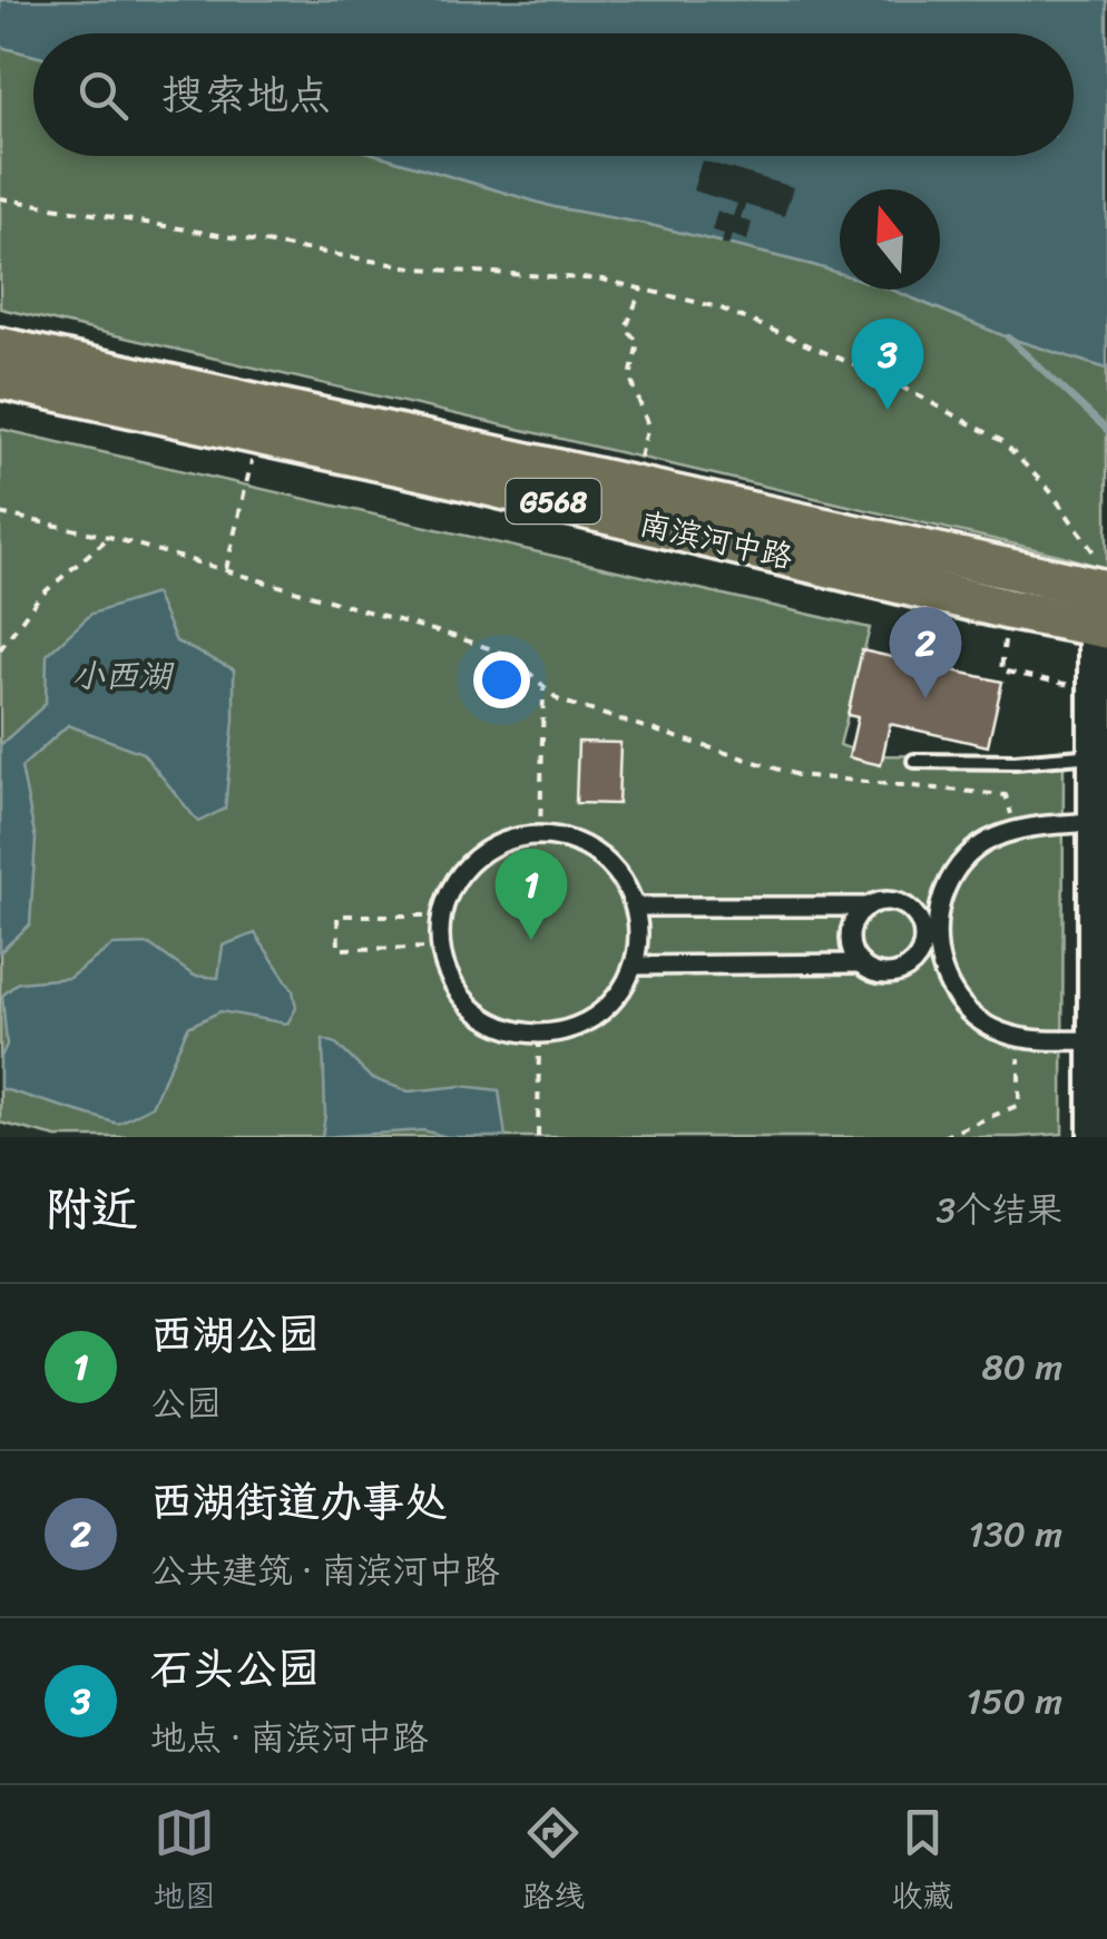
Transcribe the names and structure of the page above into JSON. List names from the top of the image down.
{
  "streets": {
    "highway": ["G568", "南滨河中路"]
  },
  "water": ["小西湖"],
  "north": "top",
  "page": {
    "search": "搜索地点",
    "pins": ["3", "2", "1"],
    "heading": ["附近", "3个结果"],
    "list": [
      {
        "mark": "1",
        "name": "西湖公园",
        "note": "公园",
        "value": "80 m"
      },
      {
        "mark": "2",
        "name": "西湖街道办事处",
        "note": "公共建筑 · 南滨河中路",
        "value": "130 m"
      },
      {
        "mark": "3",
        "name": "石头公园",
        "note": "地点 · 南滨河中路",
        "value": "150 m"
      }
    ],
    "nav": ["地图", "路线", "收藏"]
  }
}
